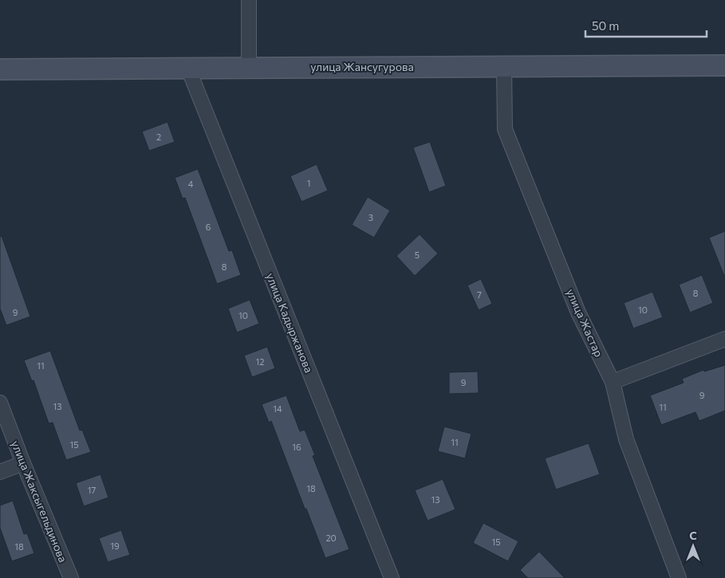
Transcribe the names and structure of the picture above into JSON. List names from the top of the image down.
{
  "streets": {
    "main road": ["улица Жансугурова"],
    "street": ["улица Кадыржанова", "улица Жастар", "улица Жаксыгельдинова"]
  },
  "crossings": [
    ["улица Жансугурова", "улица Кадыржанова"],
    ["улица Жансугурова", "улица Жастар"]
  ],
  "house_numbers": [
    "2",
    "1",
    "4",
    "3",
    "6",
    "5",
    "8",
    "8",
    "7",
    "10",
    "9",
    "10",
    "12",
    "11",
    "9",
    "9",
    "13",
    "11",
    "14",
    "11",
    "15",
    "16",
    "18",
    "17",
    "13",
    "20",
    "15",
    "19",
    "18"
  ],
  "scale_bar": "50 m",
  "north": "top"
}
